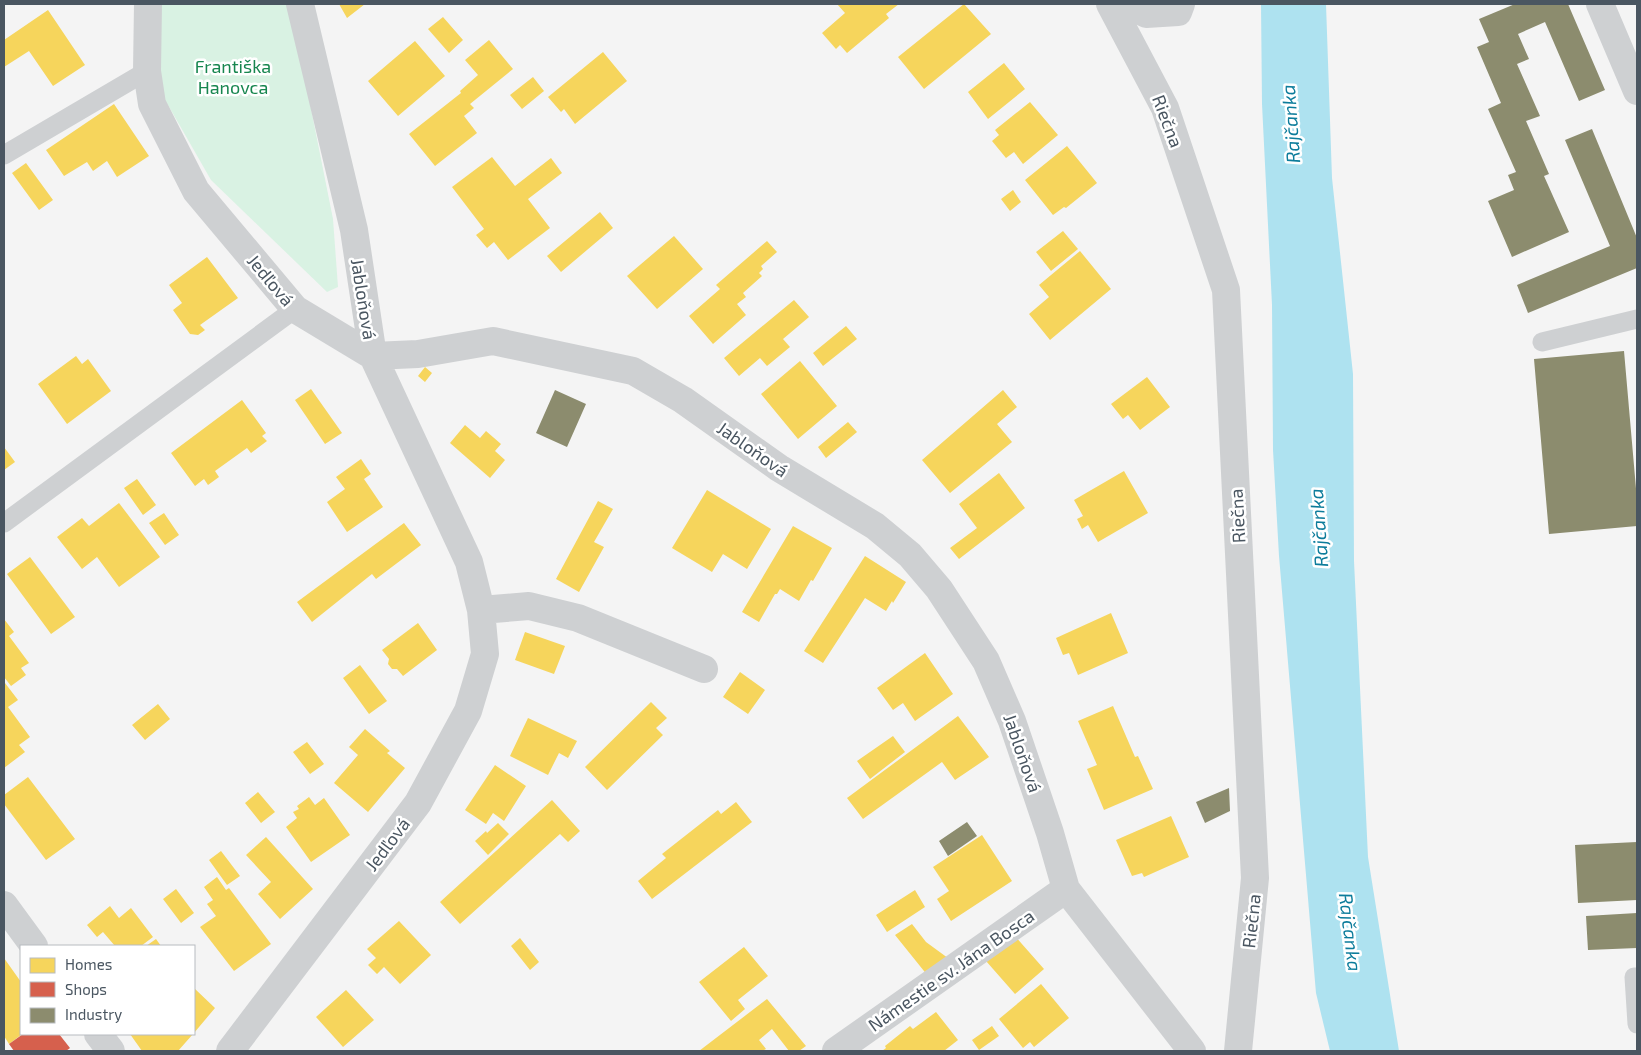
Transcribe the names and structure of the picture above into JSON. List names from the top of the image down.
{
  "streets": {
    "street": [
      "Riečna",
      "Jedľová",
      "Jabloňová",
      "Námestie sv. Jána Bosca"
    ]
  },
  "crossings": [
    ["Jedľová", "Jabloňová"],
    ["Jabloňová", "Námestie sv. Jána Bosca"]
  ],
  "water": ["Rajčanka"],
  "parks": ["Františka Hanovca"],
  "legend": ["Homes", "Shops", "Industry"]
}
